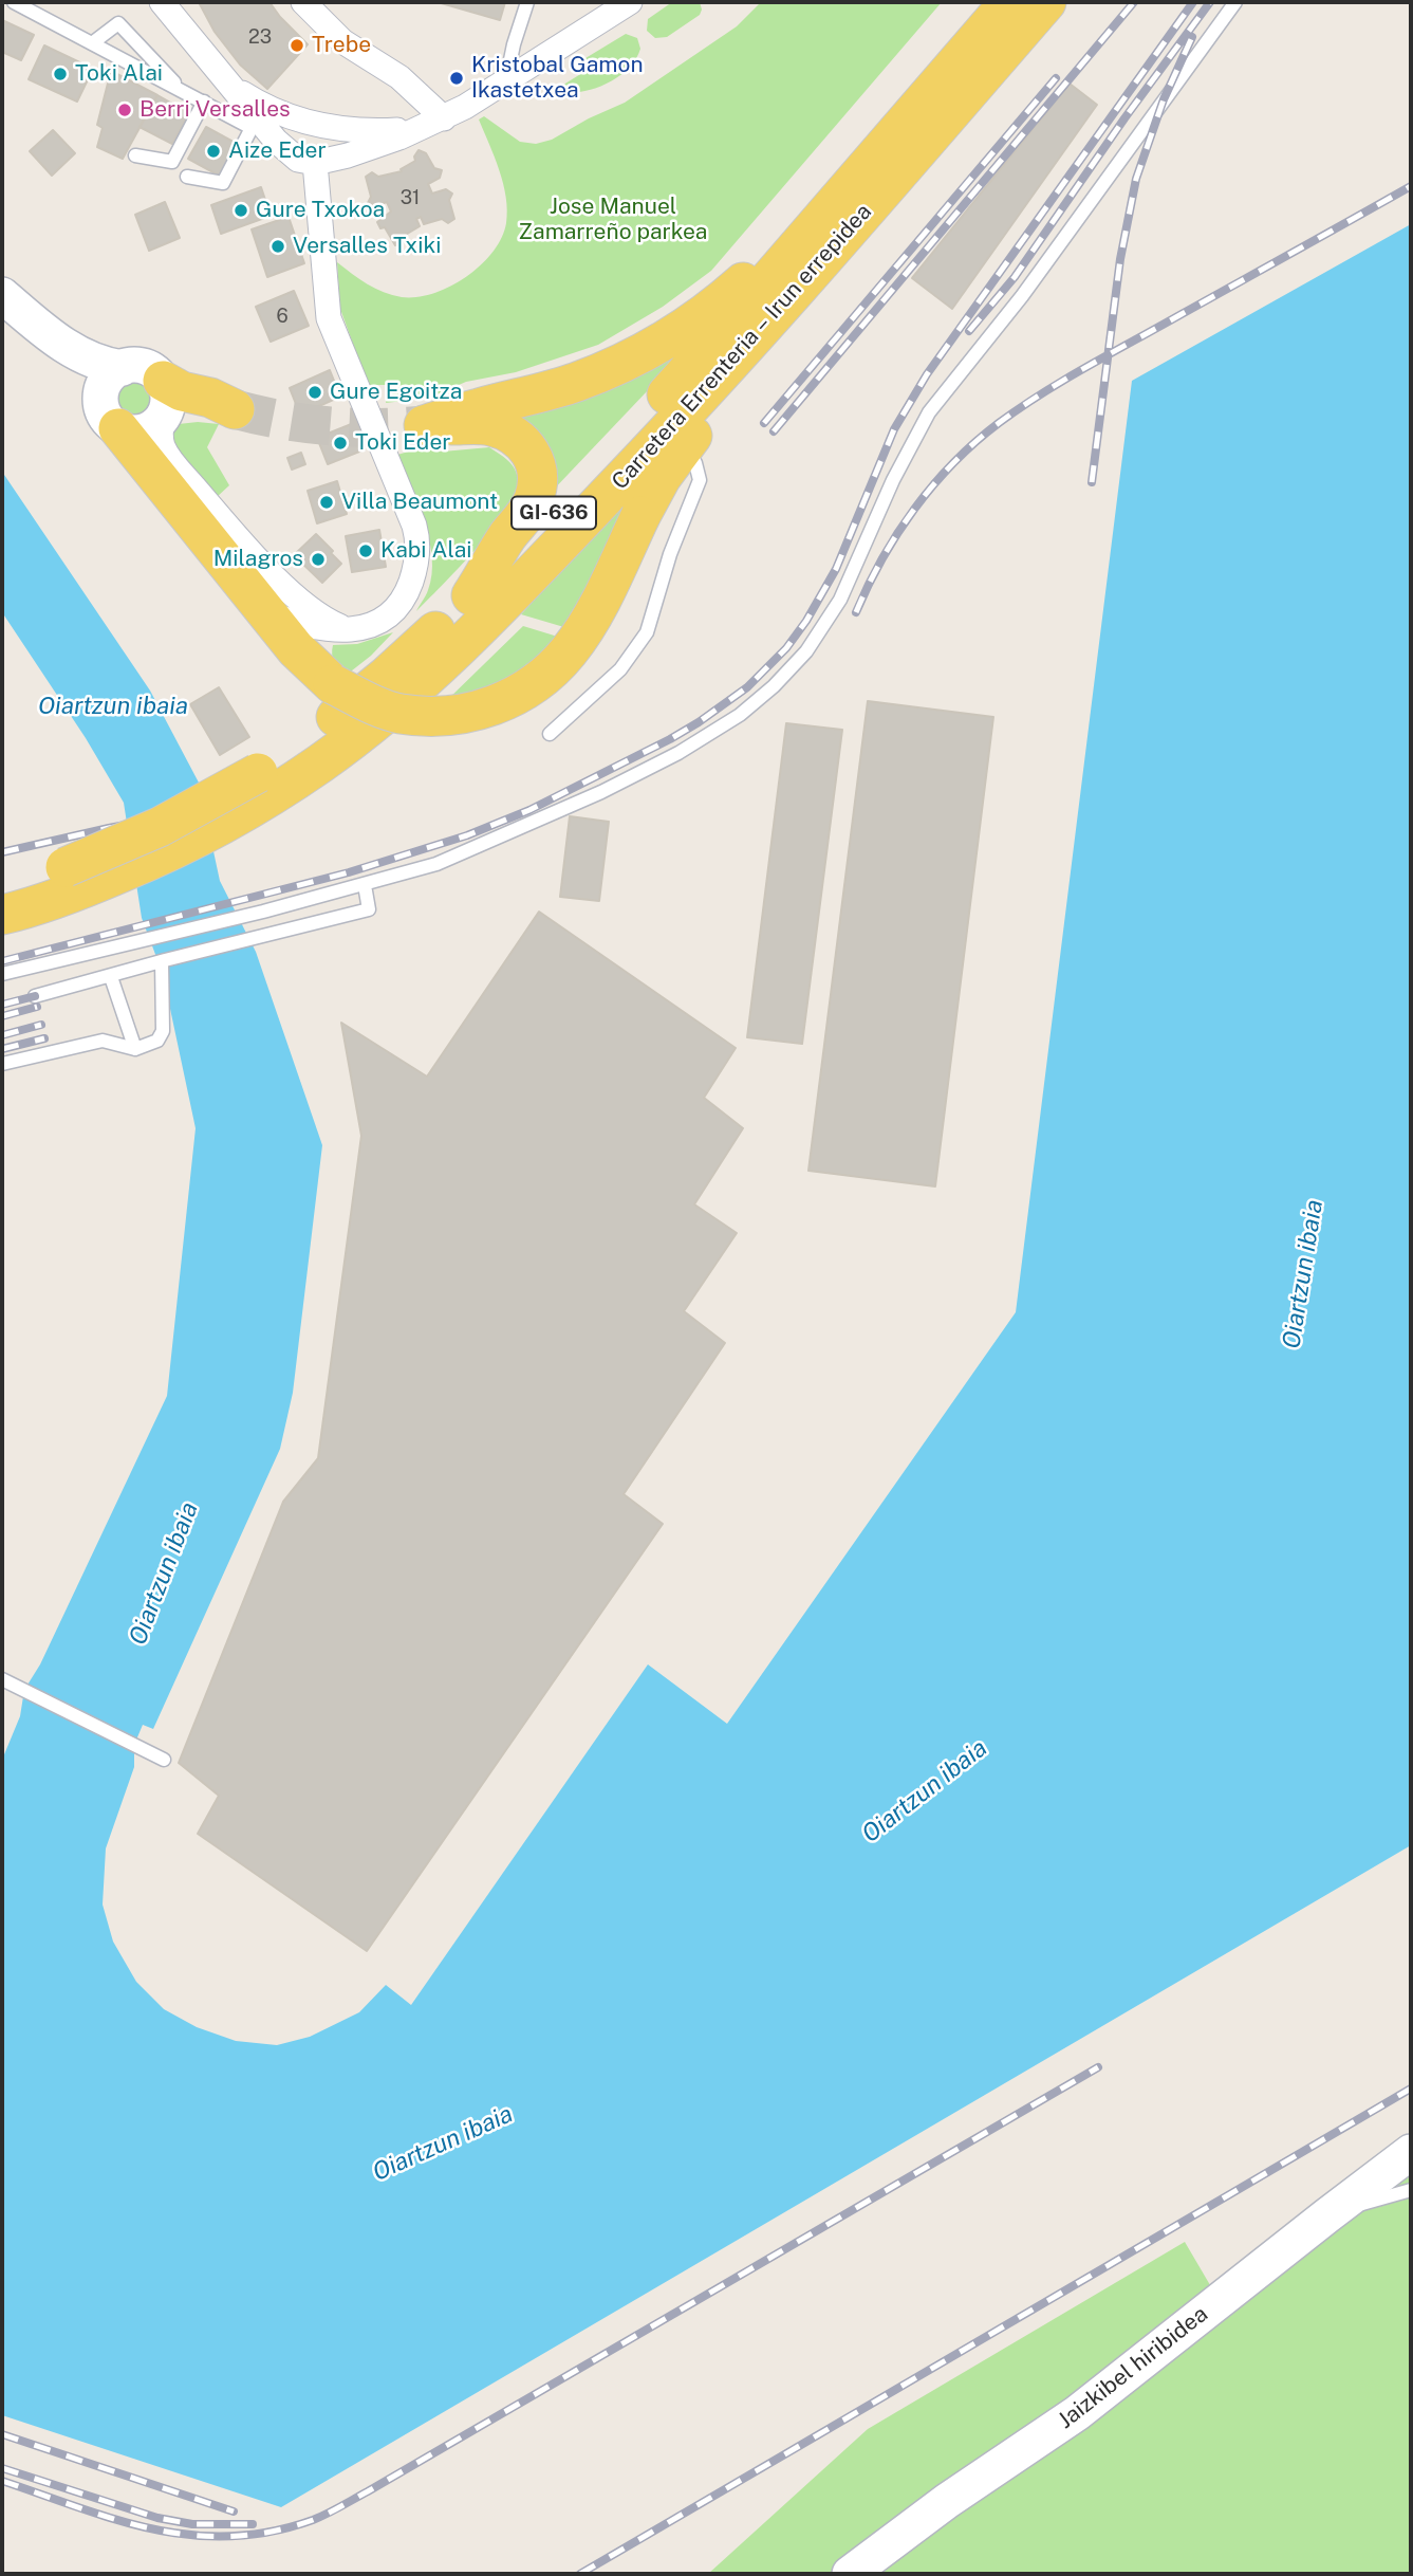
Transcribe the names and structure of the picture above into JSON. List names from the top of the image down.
{
  "streets": {
    "main road": ["Carretera Errenteria – Irun errepidea", "GI-636"],
    "street": ["Jaizkibel hiribidea"]
  },
  "water": ["Oiartzun ibaia"],
  "parks": ["Jose Manuel Zamarreño parkea"],
  "places": [
    "Trebe",
    "Toki Alai",
    "Kristobal Gamon Ikastetxea",
    "Berri Versalles",
    "Aize Eder",
    "Gure Txokoa",
    "Versalles Txiki",
    "Gure Egoitza",
    "Toki Eder",
    "Villa Beaumont",
    "Kabi Alai",
    "Milagros"
  ],
  "house_numbers": ["23", "31", "6"]
}
